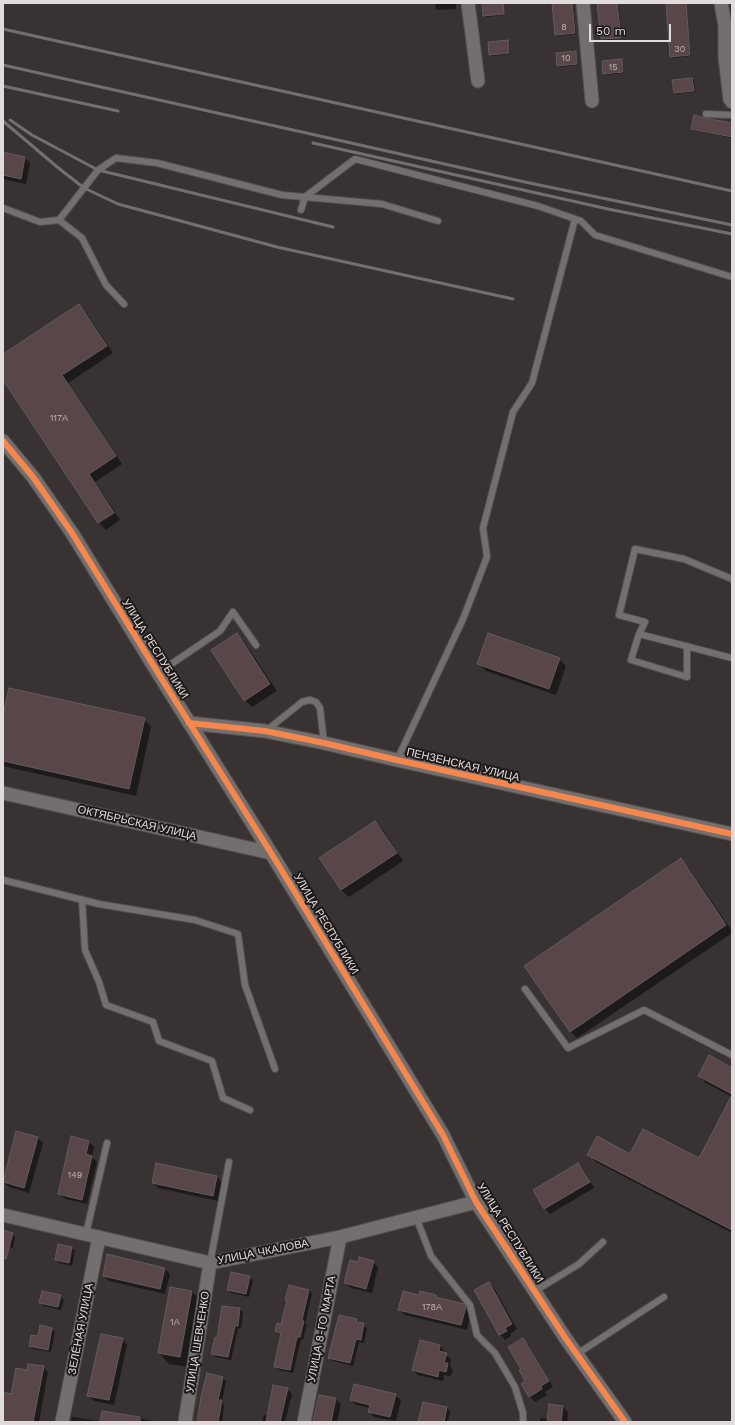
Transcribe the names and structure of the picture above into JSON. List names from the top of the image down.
{
  "streets": {
    "street": [
      "УЛИЦА РЕСПУБЛИКИ",
      "ПЕНЗЕНСКАЯ УЛИЦА",
      "ОКТЯБРЬСКАЯ УЛИЦА",
      "УЛИЦА ЧКАЛОВА",
      "ЗЕЛЁНАЯ УЛИЦА",
      "УЛИЦА 8-ГО МАРТА",
      "УЛИЦА ШЕВЧЕНКО"
    ]
  },
  "crossings": [
    ["УЛИЦА РЕСПУБЛИКИ", "ПЕНЗЕНСКАЯ УЛИЦА"],
    ["УЛИЦА РЕСПУБЛИКИ", "ОКТЯБРЬСКАЯ УЛИЦА"],
    ["УЛИЦА РЕСПУБЛИКИ", "УЛИЦА ЧКАЛОВА"],
    ["УЛИЦА ЧКАЛОВА", "ЗЕЛЁНАЯ УЛИЦА"],
    ["УЛИЦА ЧКАЛОВА", "УЛИЦА 8-ГО МАРТА"],
    ["УЛИЦА ЧКАЛОВА", "УЛИЦА ШЕВЧЕНКО"]
  ],
  "house_numbers": [
    "8",
    "30",
    "10",
    "15",
    "117А",
    "149",
    "178А",
    "1А"
  ],
  "scale_bar": "50 m"
}
